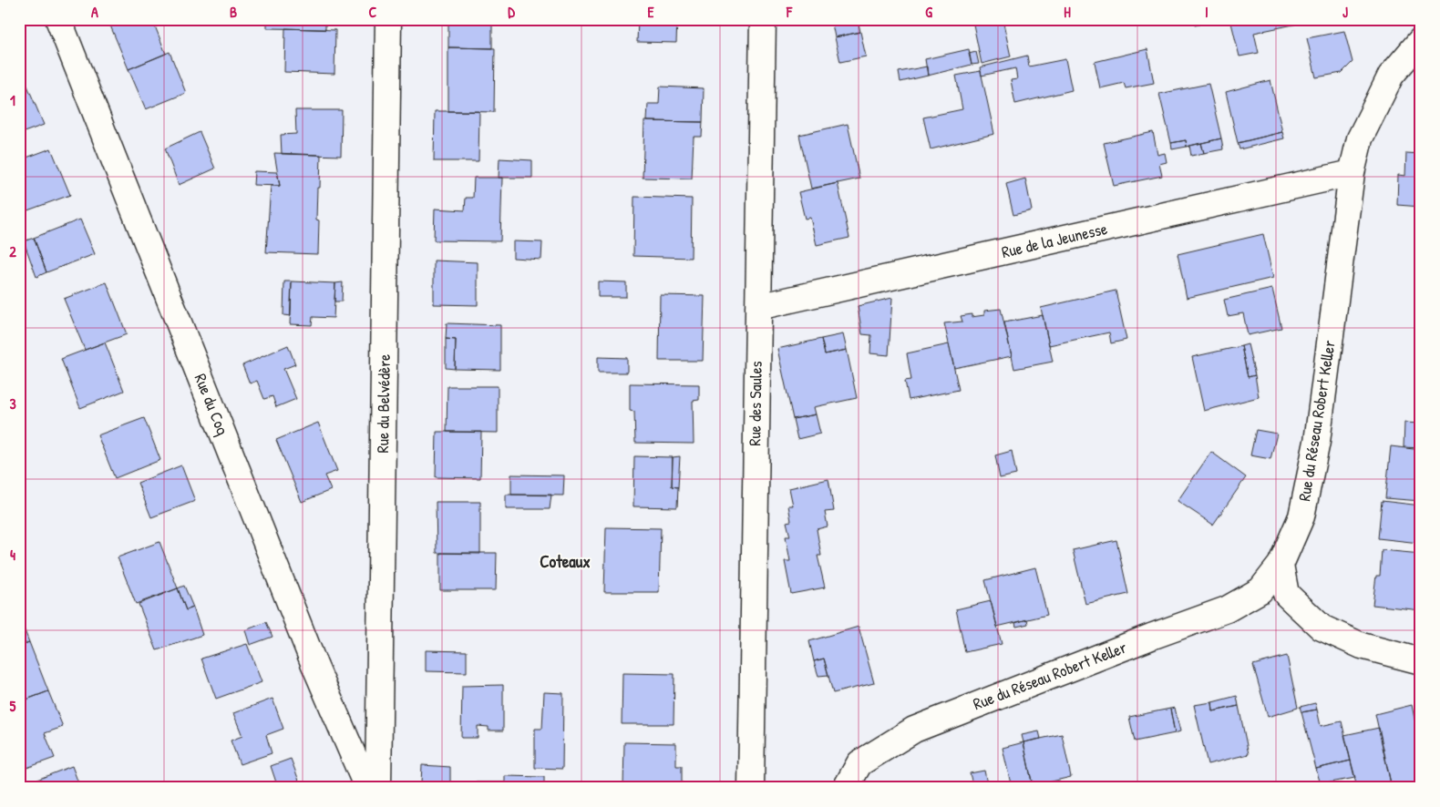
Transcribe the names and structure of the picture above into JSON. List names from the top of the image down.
{
  "streets": {
    "street": [
      "Rue de la Jeunesse",
      "Rue du Belvédère",
      "Rue des Saules",
      "Rue du Coq",
      "Rue du Réseau Robert Keller"
    ]
  },
  "crossings": [
    ["Rue de la Jeunesse", "Rue des Saules"],
    ["Rue de la Jeunesse", "Rue du Réseau Robert Keller"]
  ],
  "districts": ["Coteaux"],
  "grid": {
    "columns": [
      "A",
      "B",
      "C",
      "D",
      "E",
      "F",
      "G",
      "H",
      "I",
      "J"
    ],
    "rows": [
      "1",
      "2",
      "3",
      "4",
      "5"
    ]
  }
}
